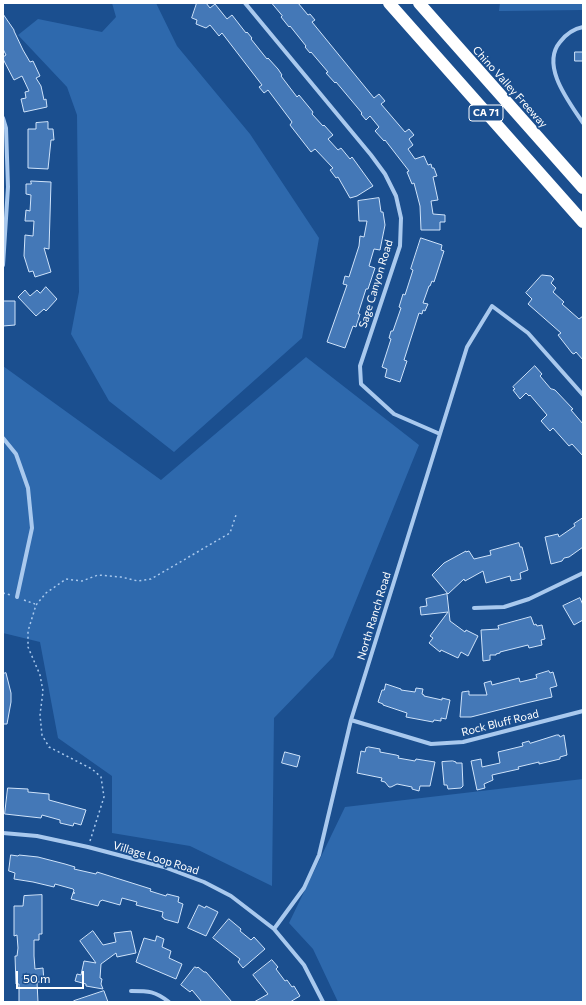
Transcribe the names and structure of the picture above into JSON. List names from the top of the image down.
{
  "streets": {
    "highway": ["Chino Valley Freeway", "CA 71"],
    "street": [
      "Sage Canyon Road",
      "North Ranch Road",
      "Rock Bluff Road",
      "Village Loop Road"
    ]
  },
  "crossings": [
    ["Sage Canyon Road", "North Ranch Road"],
    ["North Ranch Road", "Rock Bluff Road"],
    ["North Ranch Road", "Village Loop Road"]
  ],
  "scale_bar": "50 m"
}
